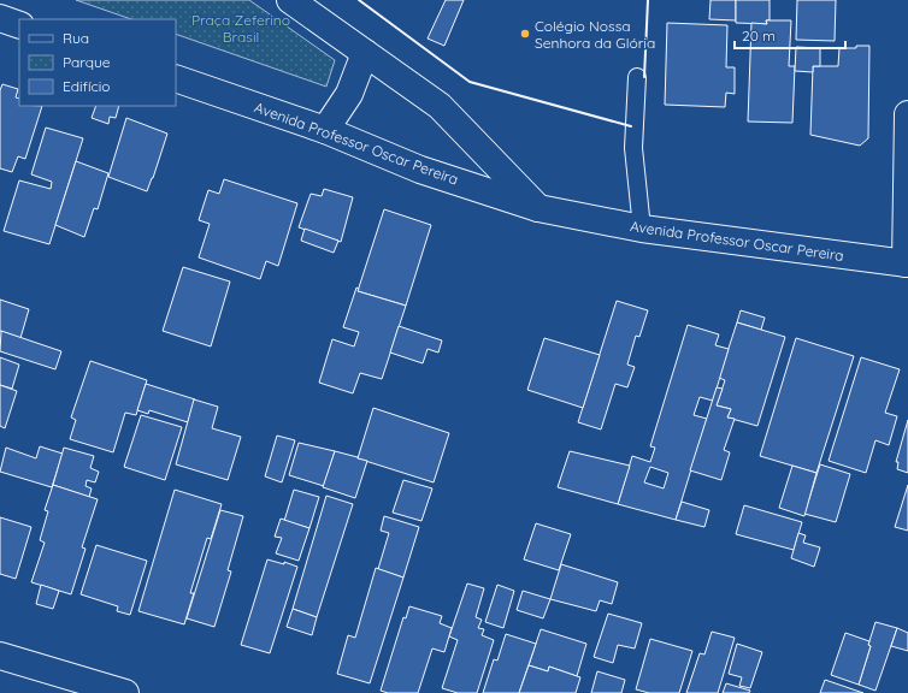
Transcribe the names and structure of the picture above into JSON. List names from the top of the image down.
{
  "streets": {
    "main road": ["Avenida Professor Oscar Pereira"]
  },
  "parks": ["Praça Zeferino Brasil"],
  "places": ["Colégio Nossa Senhora da Glória"],
  "legend": ["Rua", "Parque", "Edifício"],
  "scale_bar": "20 m"
}
